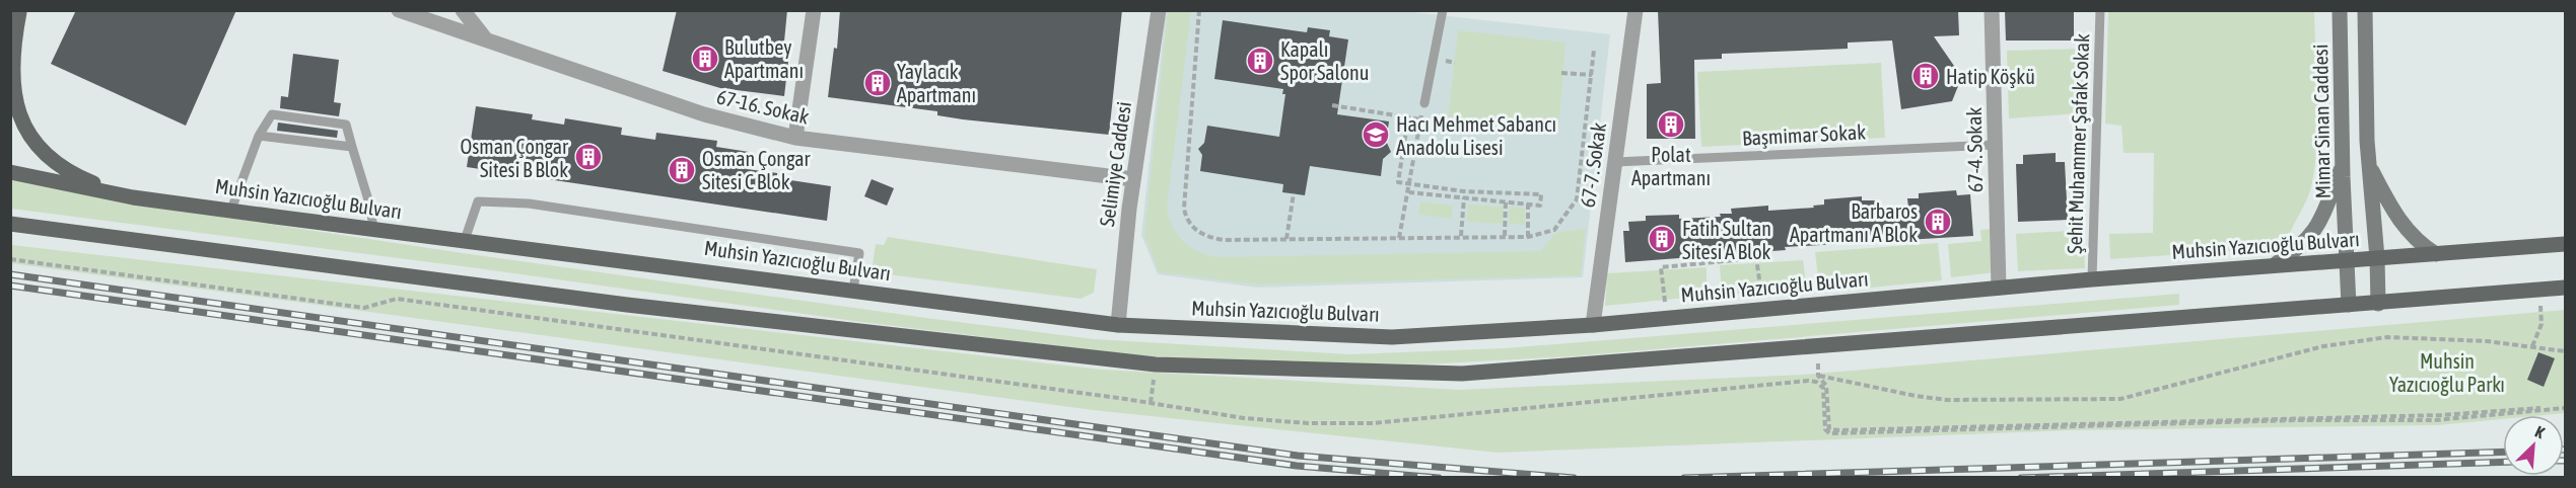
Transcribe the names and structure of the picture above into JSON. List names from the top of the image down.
{
  "streets": {
    "main road": ["Muhsin Yazıcıoğlu Bulvarı"],
    "street": [
      "67-16. Sokak",
      "Mimar Sinan Caddesi",
      "67-4. Sokak",
      "Selimiye Caddesi",
      "67-7. Sokak"
    ],
    "lane": ["Başmimar Sokak", "Şehit Muhammer Şafak Sokak"]
  },
  "crossings": [
    ["67-16. Sokak", "Selimiye Caddesi"],
    ["Mimar Sinan Caddesi", "Muhsin Yazıcıoğlu Bulvarı"],
    ["Başmimar Sokak", "67-4. Sokak"],
    ["Başmimar Sokak", "67-7. Sokak"],
    ["Şehit Muhammer Şafak Sokak", "Muhsin Yazıcıoğlu Bulvarı"],
    ["67-4. Sokak", "Muhsin Yazıcıoğlu Bulvarı"],
    ["Selimiye Caddesi", "Muhsin Yazıcıoğlu Bulvarı"],
    ["67-7. Sokak", "Muhsin Yazıcıoğlu Bulvarı"]
  ],
  "parks": ["Muhsin Yazıcıoğlu Parkı"],
  "places": {
    "building": [
      "Bulutbey Apartmanı",
      "Kapalı Spor Salonu",
      "Hatip Köşkü",
      "Yaylacık Apartmanı",
      "Polat Apartmanı",
      "Osman Çongar Sitesi B Blok",
      "Osman Çongar Sitesi C Blok",
      "Barbaros Apartmanı A Blok",
      "Fatih Sultan Sitesi A Blok"
    ],
    "school or university": ["Hacı Mehmet Sabancı Anadolu Lisesi"]
  },
  "north": "top right"
}
